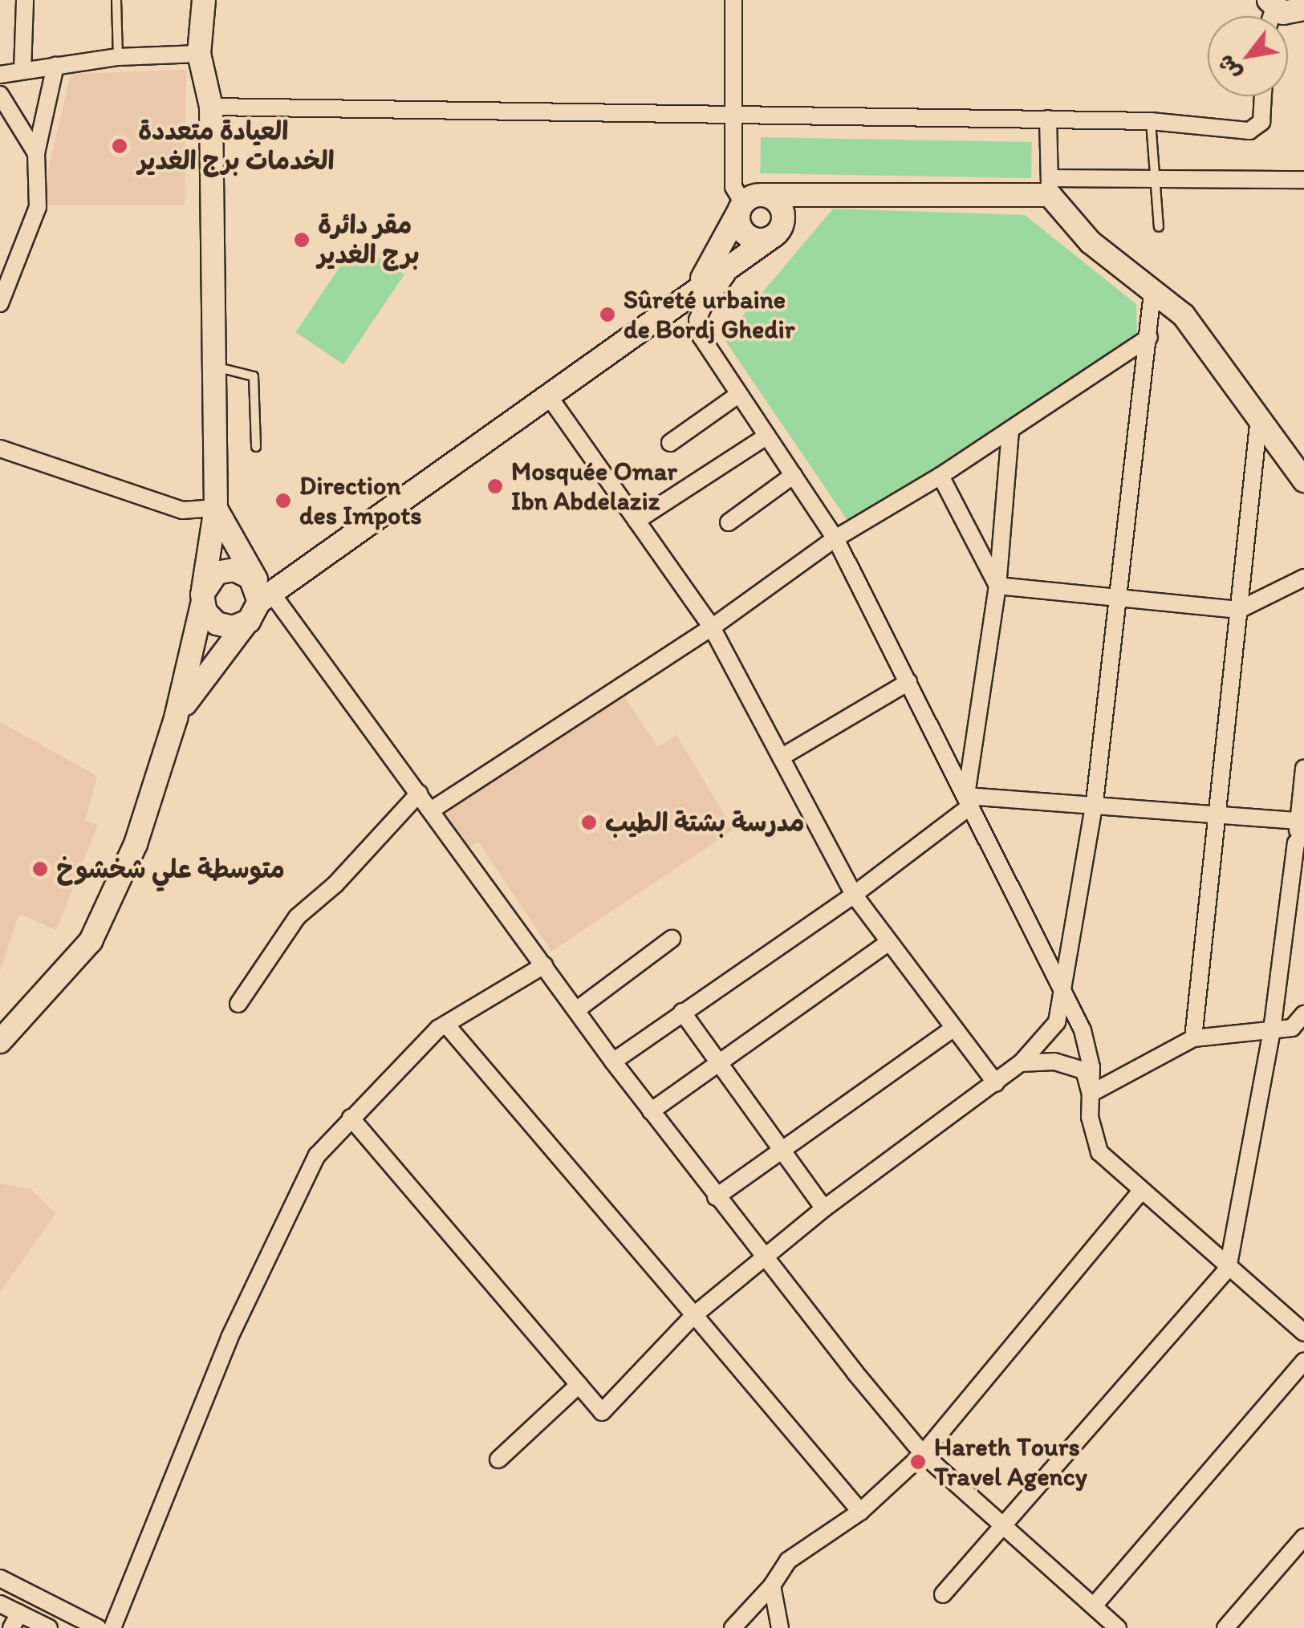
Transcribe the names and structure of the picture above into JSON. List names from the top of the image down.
{
  "places": [
    "العيادة متعددة الخدمات برج الغدير",
    "مقر دائرة برج الغدير",
    "Sûreté urbaine de Bordj Ghedir",
    "Mosquée Omar Ibn Abdelaziz",
    "Direction des Impots",
    "مدرسة بشتة الطيب",
    "متوسطة علي شخشوخ",
    "Hareth Tours Travel Agency"
  ],
  "north": "bottom left"
}
